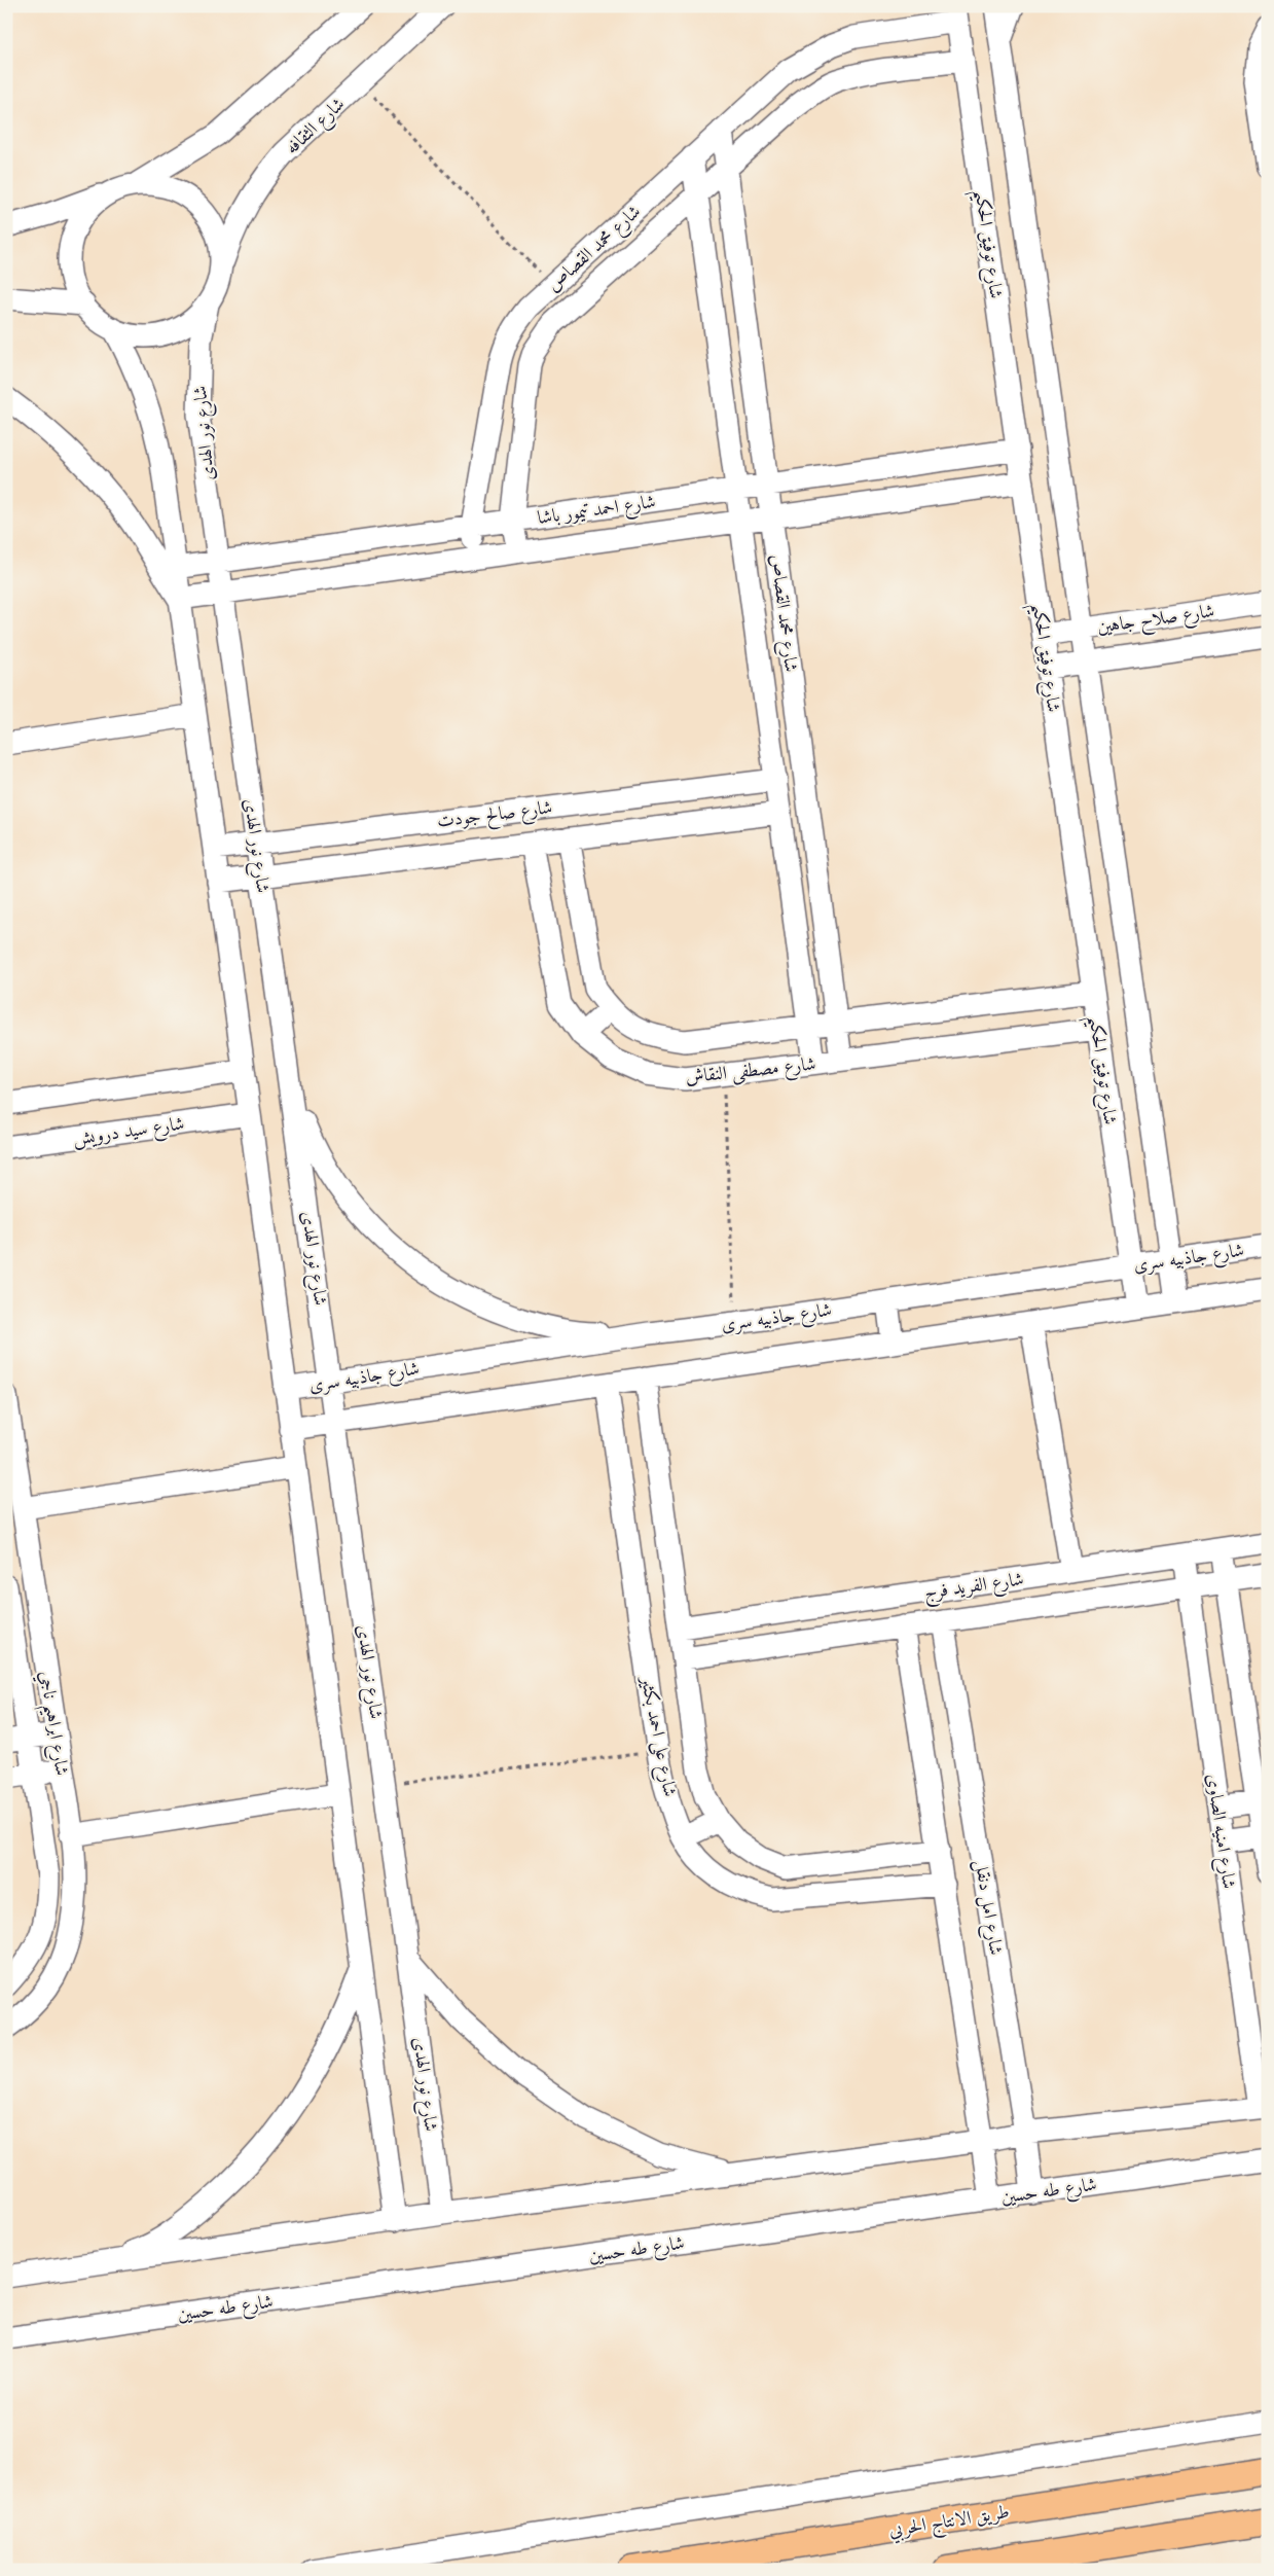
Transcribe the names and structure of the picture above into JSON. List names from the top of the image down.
{
  "streets": {
    "main road": ["طريق الانتاج الحربي"],
    "street": [
      "شارع الثقافه",
      "شارع توفيق الحكيم",
      "شارع محمد القصاص",
      "شارع نور الهدى",
      "شارع احمد تيمور باشا",
      "شارع صلاح جاهين",
      "شارع صالح جودت",
      "شارع مصطفى النقاش",
      "شارع سيد درويش",
      "شارع جاذبيه سرى",
      "شارع الفريد فرج",
      "شارع ابراهيم ناجي",
      "شارع على احمد بكثير",
      "شارع امنيه الصاوى",
      "شارع امل دنقل",
      "شارع طه حسين"
    ]
  },
  "crossings": [
    ["شارع الثقافه", "شارع نور الهدى"],
    ["شارع توفيق الحكيم", "شارع محمد القصاص"],
    ["شارع توفيق الحكيم", "شارع احمد تيمور باشا"],
    ["شارع توفيق الحكيم", "شارع صلاح جاهين"],
    ["شارع توفيق الحكيم", "شارع مصطفى النقاش"],
    ["شارع توفيق الحكيم", "شارع جاذبيه سرى"],
    ["شارع محمد القصاص", "شارع احمد تيمور باشا"],
    ["شارع محمد القصاص", "شارع صالح جودت"],
    ["شارع محمد القصاص", "شارع مصطفى النقاش"],
    ["شارع نور الهدى", "شارع احمد تيمور باشا"],
    ["شارع نور الهدى", "شارع صالح جودت"],
    ["شارع نور الهدى", "شارع جاذبيه سرى"],
    ["شارع صالح جودت", "شارع مصطفى النقاش"],
    ["شارع الفريد فرج", "شارع على احمد بكثير"],
    ["شارع الفريد فرج", "شارع امنيه الصاوى"],
    ["شارع الفريد فرج", "شارع امل دنقل"],
    ["شارع امل دنقل", "شارع طه حسين"]
  ]
}
